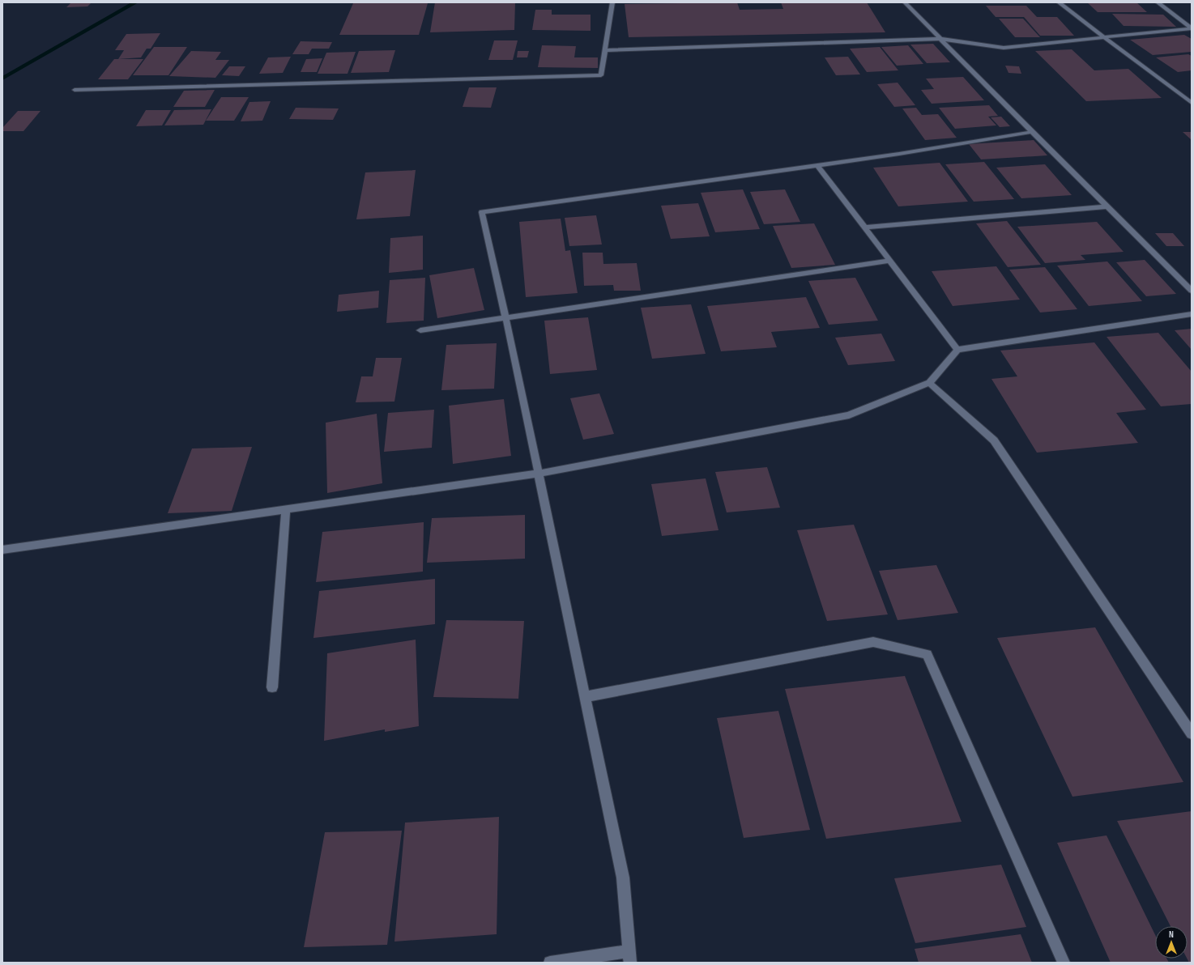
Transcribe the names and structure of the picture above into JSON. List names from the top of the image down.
{
  "north": "top"
}
